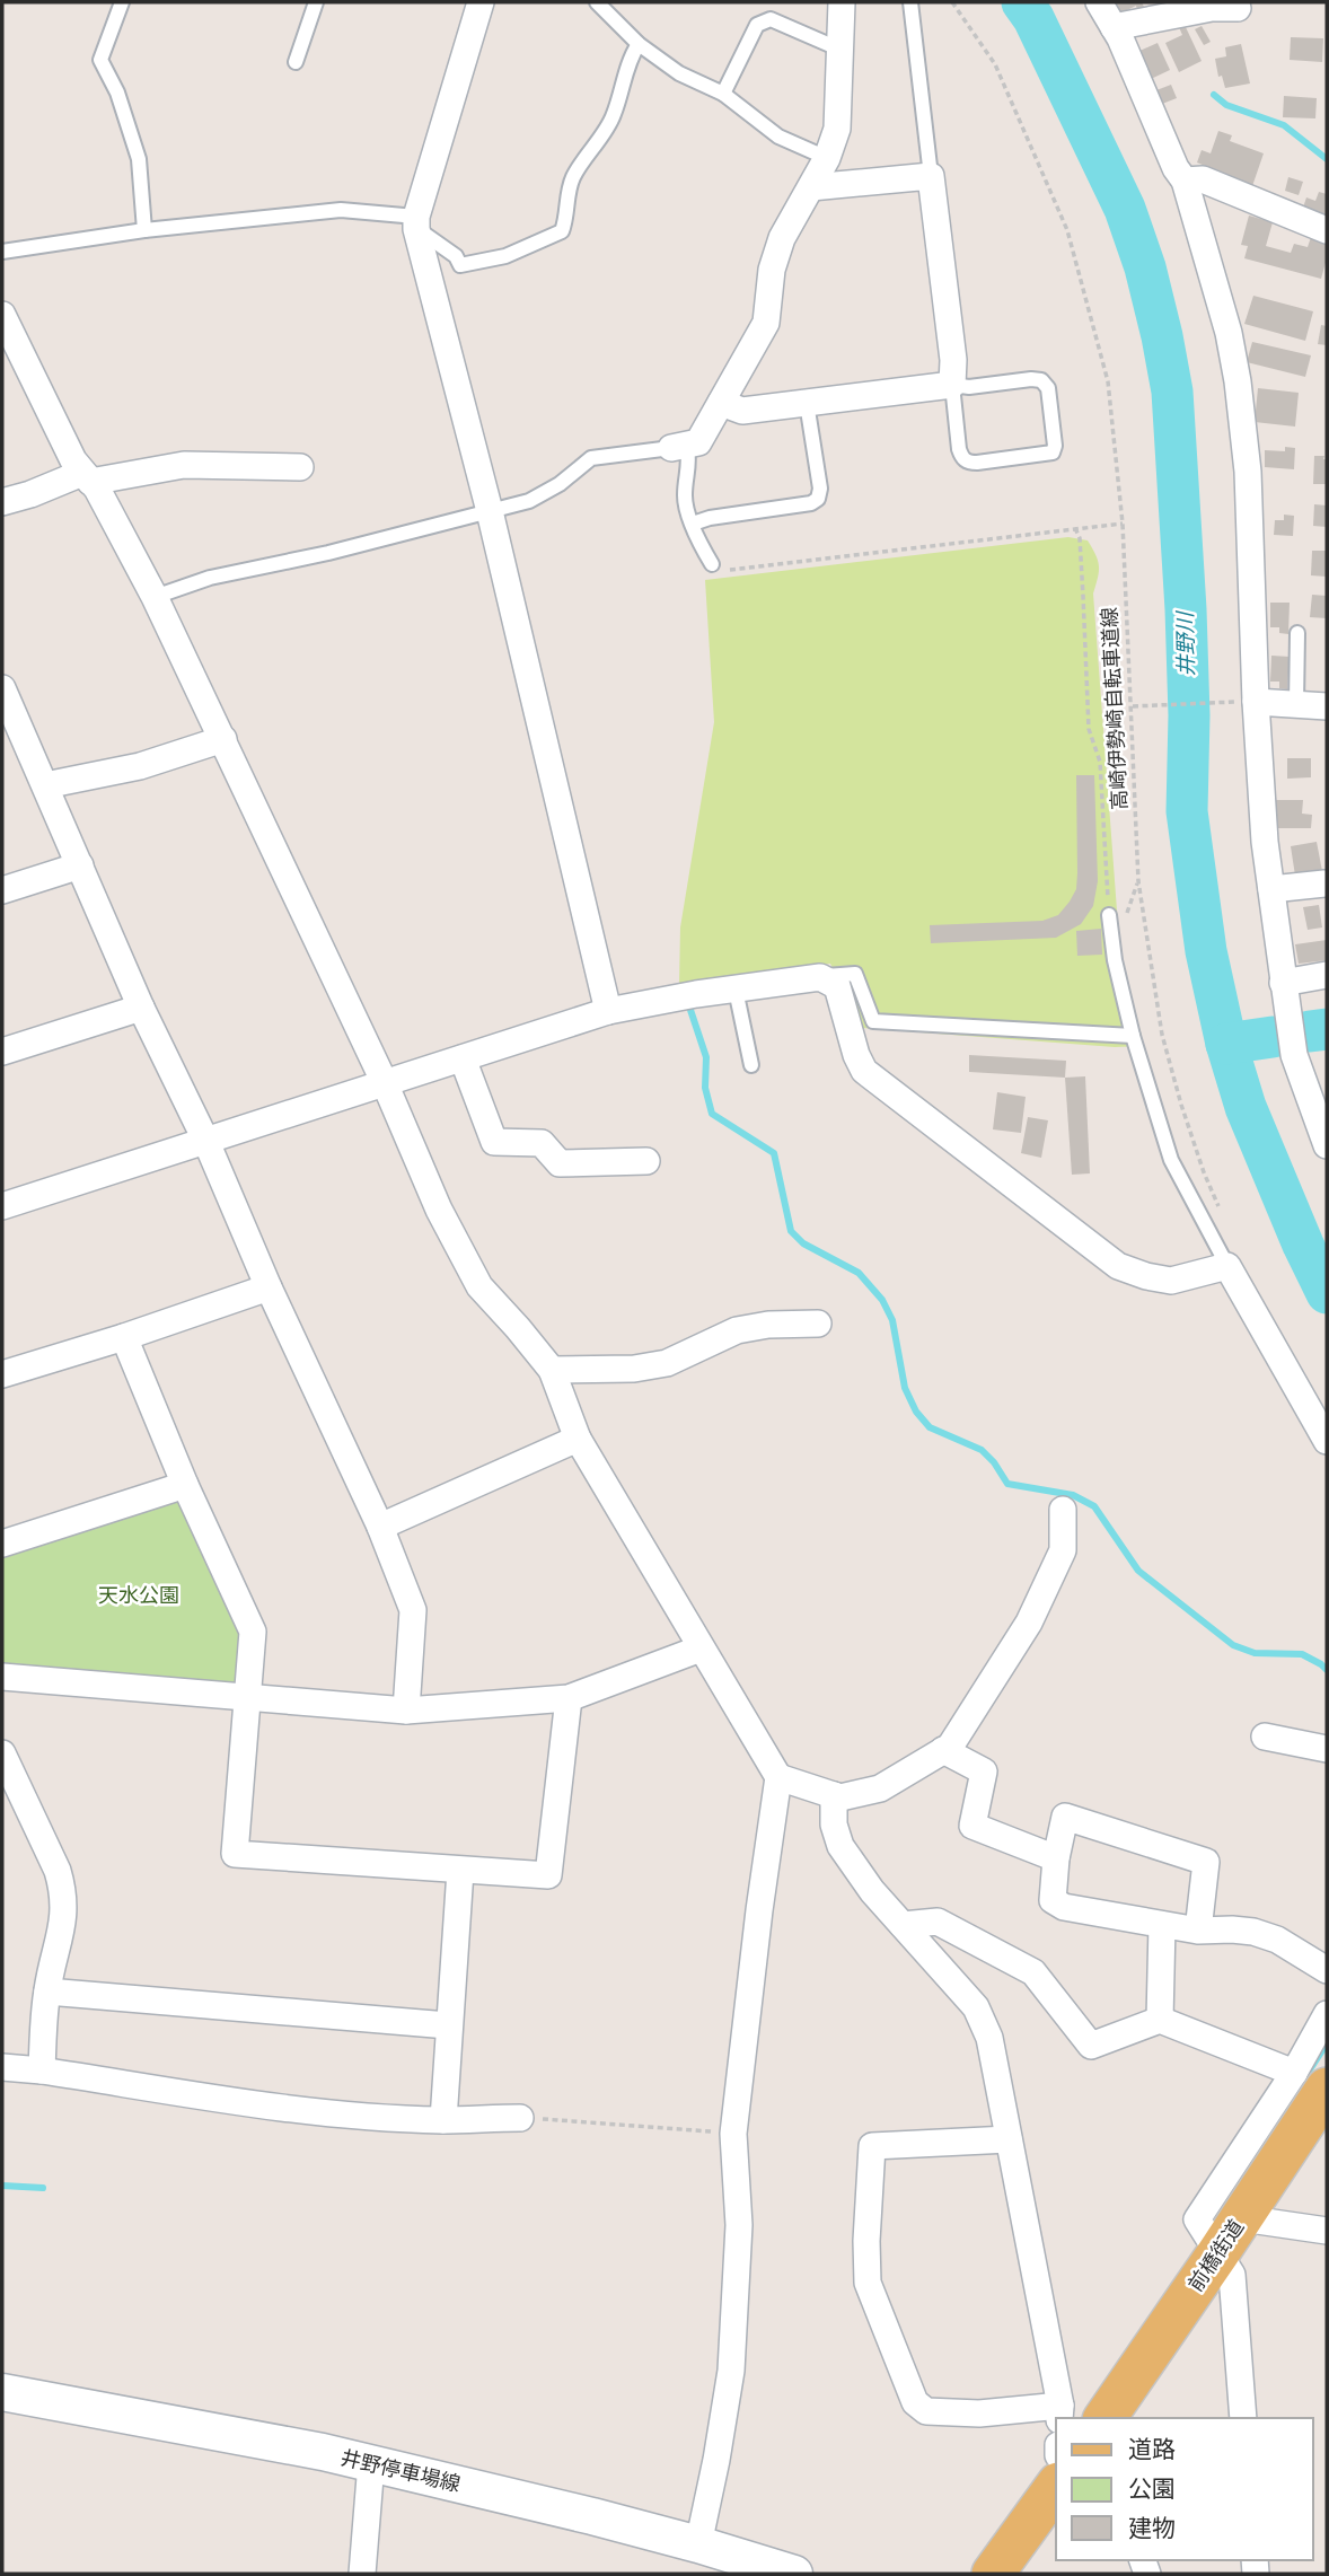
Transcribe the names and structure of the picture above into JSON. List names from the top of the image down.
{
  "streets": {
    "main road": ["前橋街道", "井野停車場線"],
    "path": ["高崎伊勢崎自転車道線"]
  },
  "water": ["井野川"],
  "parks": ["天水公園"],
  "legend": ["道路", "公園", "建物"]
}
